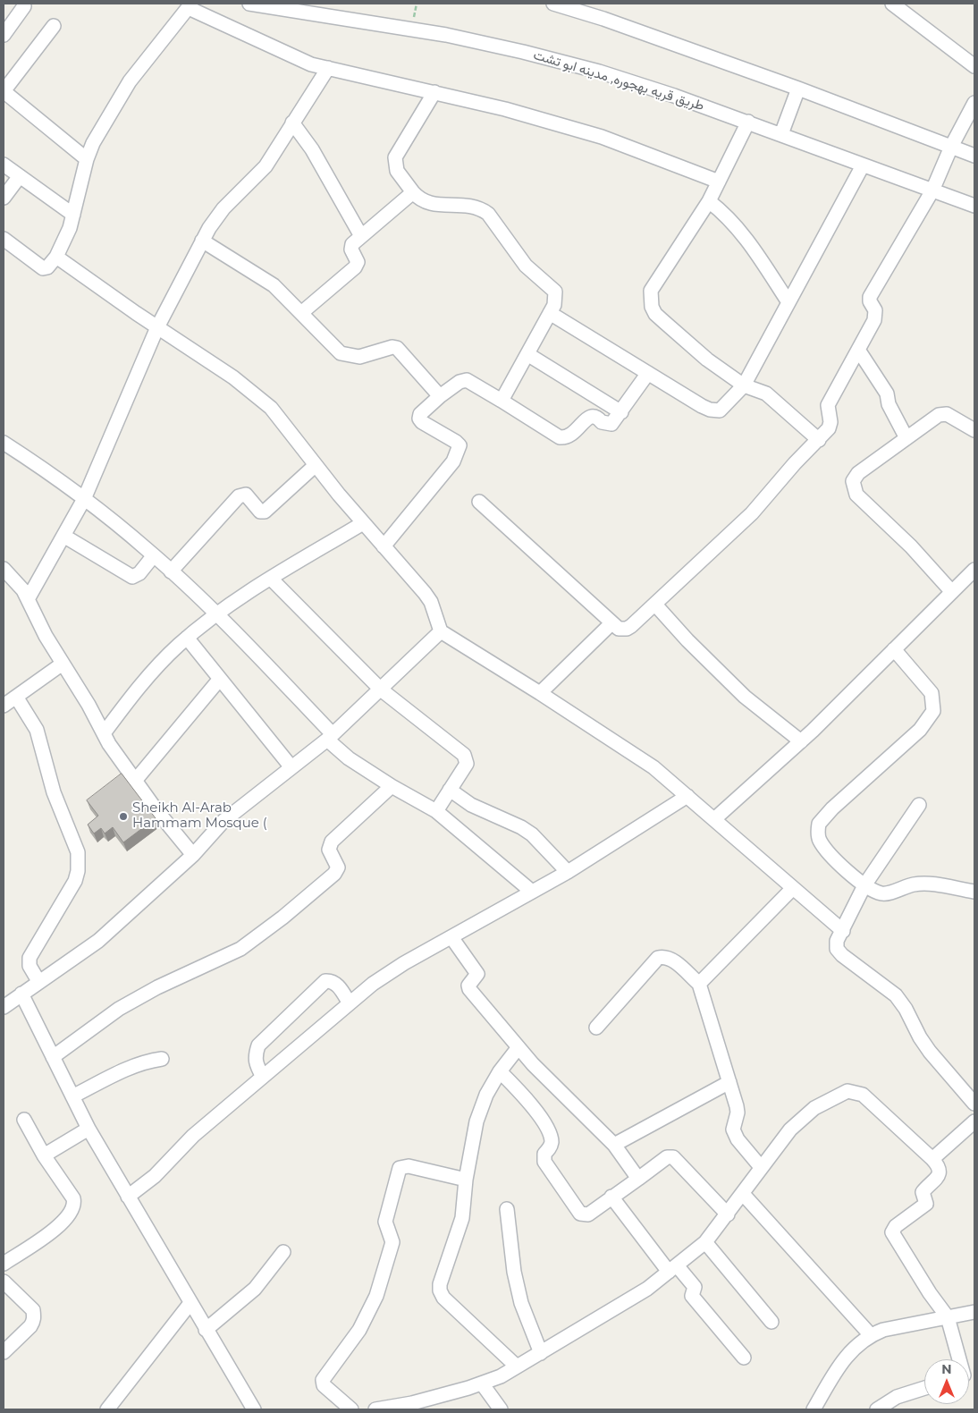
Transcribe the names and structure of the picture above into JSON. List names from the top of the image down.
{
  "streets": {
    "street": ["طريق قريه بهجوره, مدينه ابو تشت"]
  },
  "places": ["Sheikh Al-Arab Hammam Mosque ("],
  "north": "top"
}
